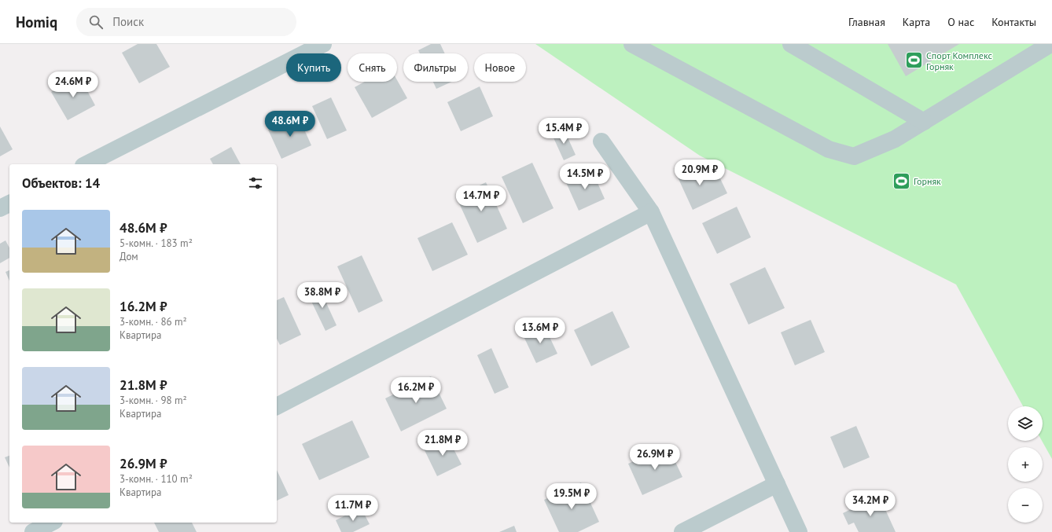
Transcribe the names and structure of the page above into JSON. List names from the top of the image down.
{
  "places": {
    "sports": ["Спорт Комплекс Горняк", "Горняк"]
  },
  "page": {
    "header": "Homiq",
    "search": "Поиск",
    "nav": [
      "Главная",
      "Карта",
      "О нас",
      "Контакты"
    ],
    "chip": [
      "Купить",
      "Снять",
      "Фильтры",
      "Новое"
    ],
    "price": [
      "24.6M ₽",
      "48.6M ₽",
      "15.4M ₽",
      "20.9M ₽",
      "14.5M ₽",
      "14.7M ₽",
      "38.8M ₽",
      "13.6M ₽",
      "16.2M ₽",
      "21.8M ₽",
      "26.9M ₽",
      "19.5M ₽",
      "34.2M ₽",
      "11.7M ₽"
    ],
    "heading": "Объектов: 14",
    "list": [
      {
        "name": "48.6M ₽",
        "note": "5-комн. · 183 m² · Дом"
      },
      {
        "name": "16.2M ₽",
        "note": "3-комн. · 86 m² · Квартира"
      },
      {
        "name": "21.8M ₽",
        "note": "3-комн. · 98 m² · Квартира"
      },
      {
        "name": "26.9M ₽",
        "note": "3-комн. · 110 m² · Квартира"
      }
    ],
    "map_buttons": ["+", "−"]
  }
}
